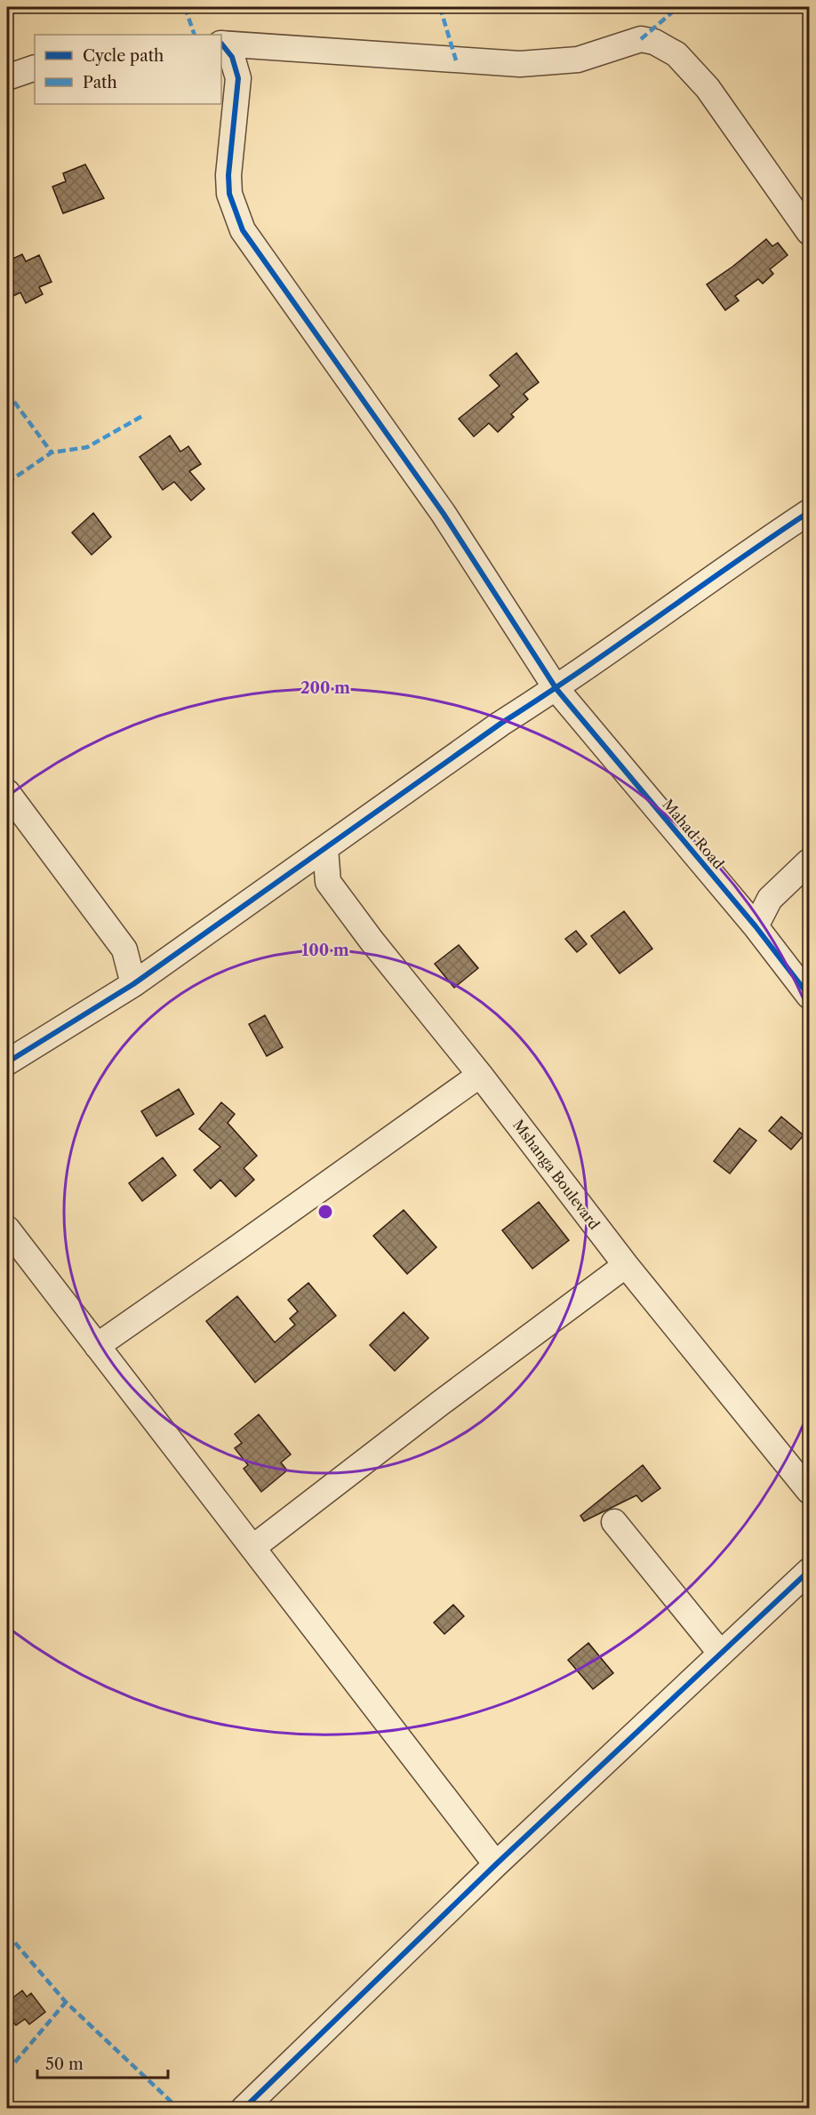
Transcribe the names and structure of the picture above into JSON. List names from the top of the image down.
{
  "streets": {
    "street": ["Mahad Road", "Mshanga Boulevard"]
  },
  "legend": ["Cycle path", "Path"],
  "scale_bar": "50 m",
  "rings": ["200 m", "100 m"]
}
